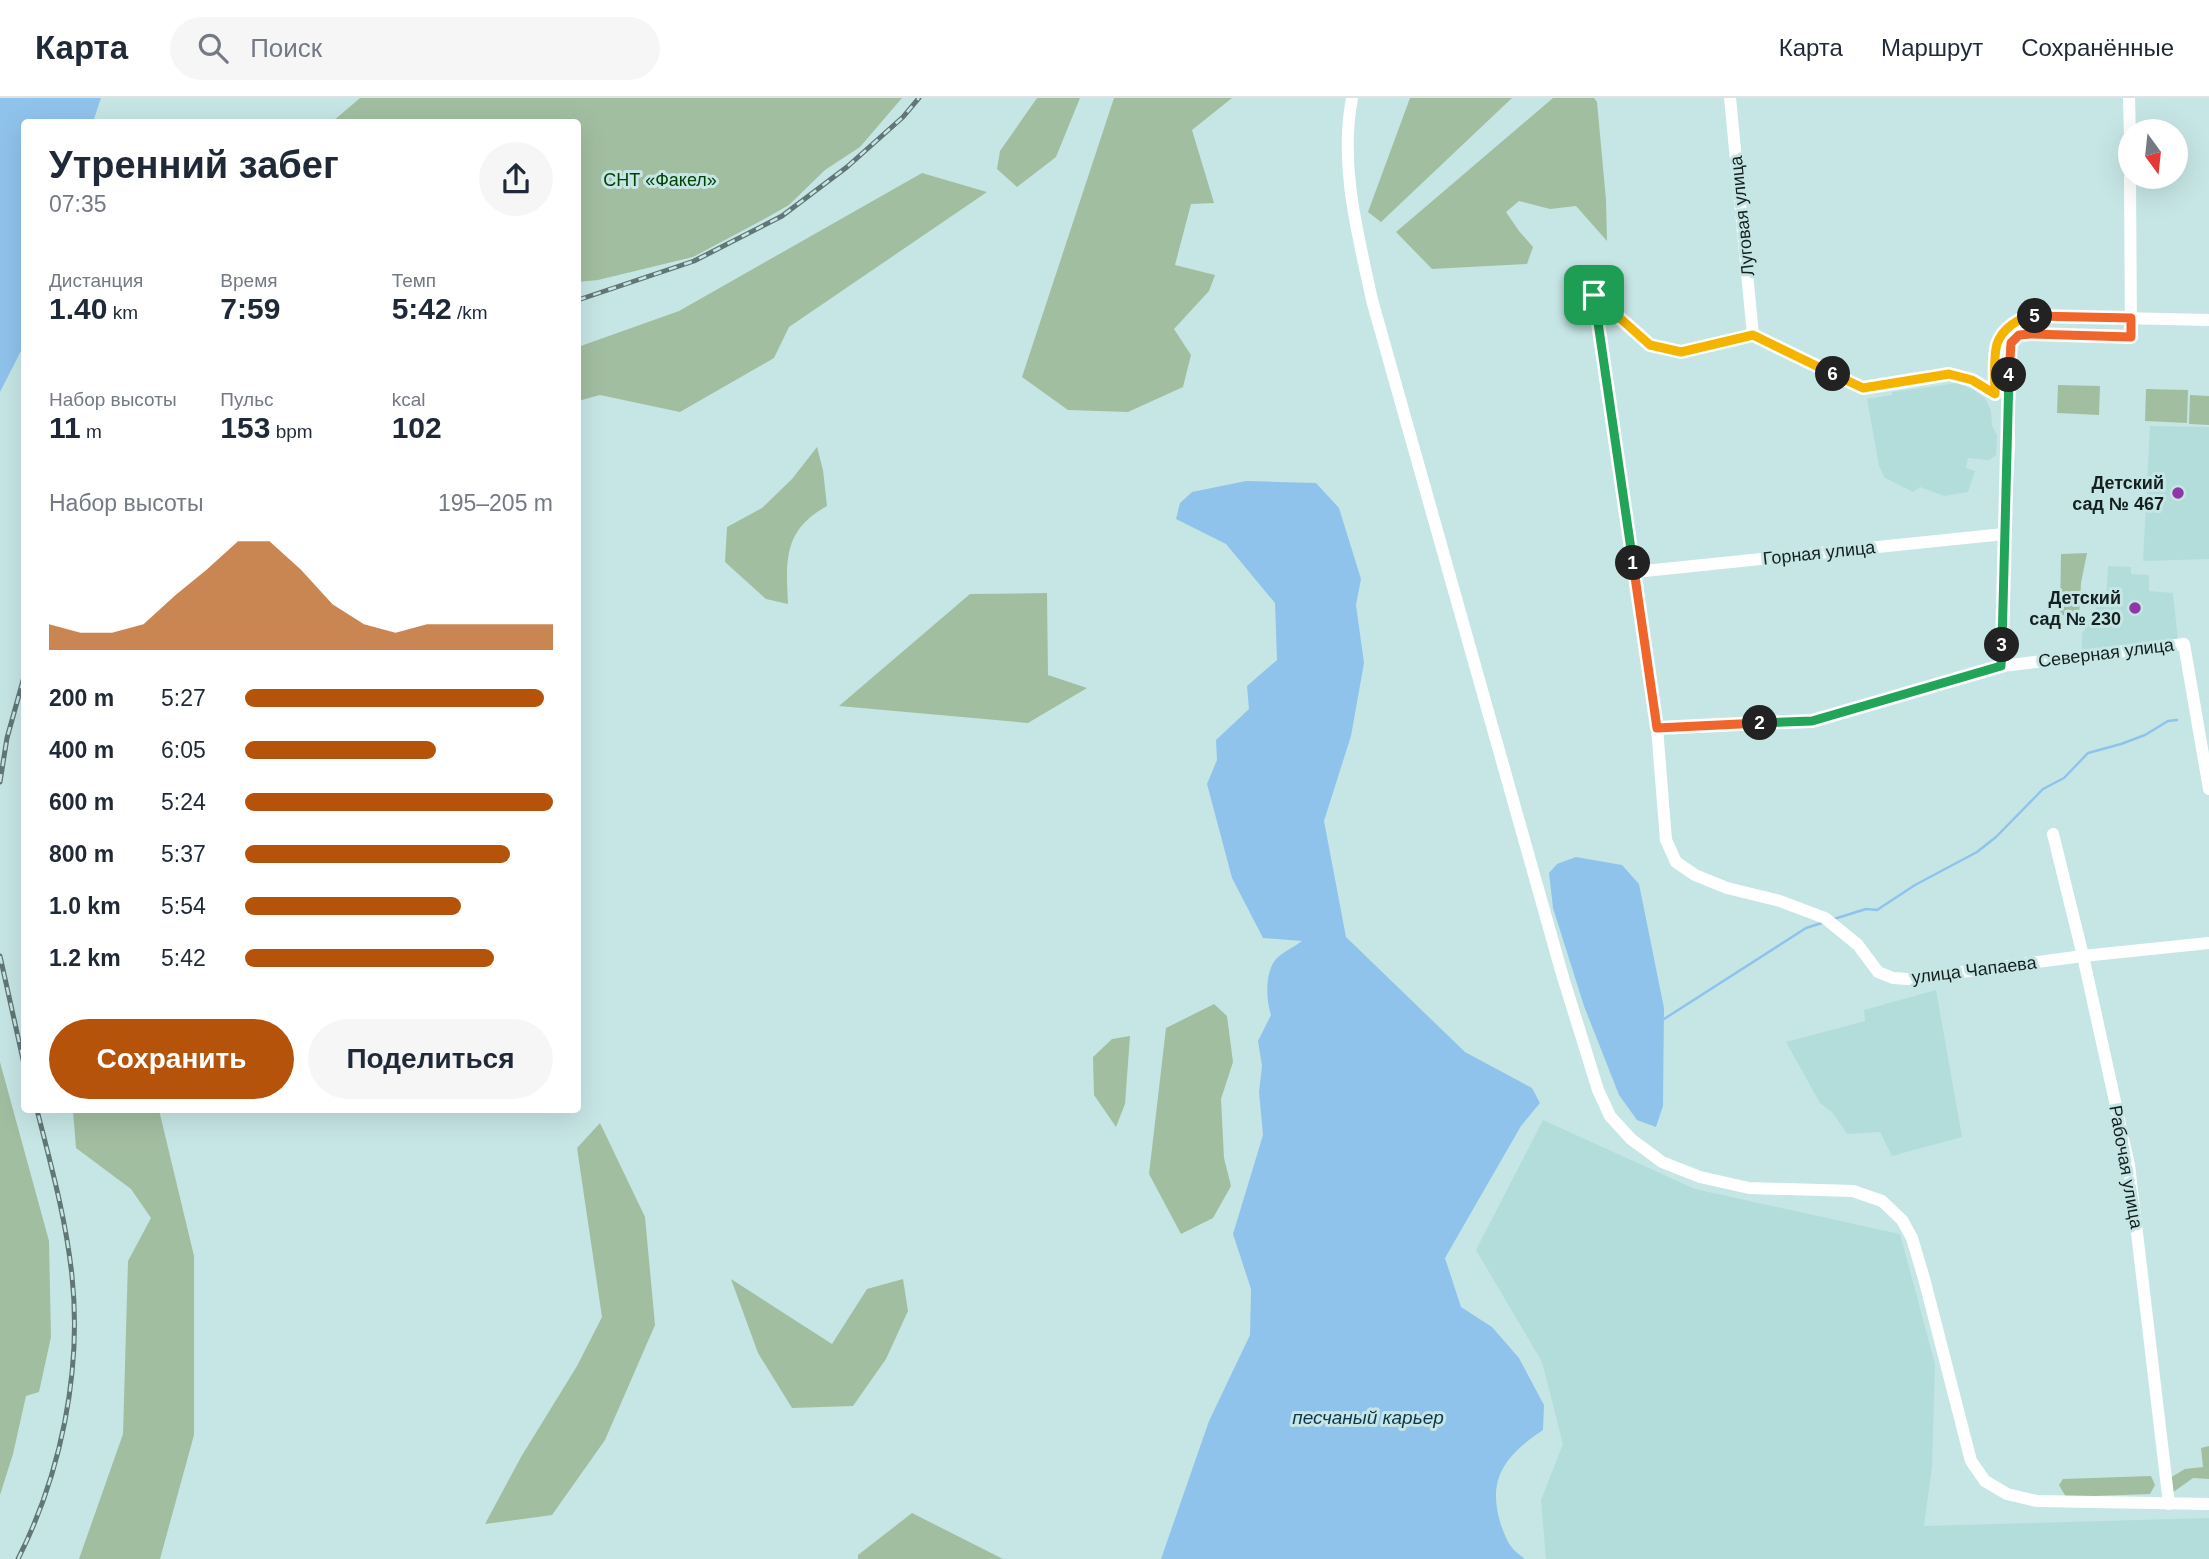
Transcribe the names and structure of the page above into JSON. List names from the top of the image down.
{
  "streets": {
    "street": [
      "Луговая улица",
      "Горная улица",
      "Северная улица",
      "улица Чапаева",
      "Рабочая улица"
    ]
  },
  "crossings": [
    ["Луговая улица", "улица Чапаева"],
    ["Горная улица", "улица Чапаева"],
    ["Северная улица", "улица Чапаева"],
    ["улица Чапаева", "Рабочая улица"]
  ],
  "water": ["песчаный карьер"],
  "parks": ["СНТ «Факел»"],
  "places": ["Детский сад № 467", "Детский сад № 230"],
  "north": "bottom",
  "page": {
    "header": "Карта",
    "search": "Поиск",
    "nav": ["Карта", "Маршрут", "Сохранённые"],
    "heading": ["Утренний забег", "07:35"],
    "stats": [
      ["Дистанция", "1.40 km"],
      ["Время", "7:59"],
      ["Темп", "5:42 /km"],
      ["Набор высоты", "11 m"],
      ["Пульс", "153 bpm"],
      ["kcal", "102"]
    ],
    "pins": [
      "5",
      "6",
      "4",
      "1",
      "3",
      "2"
    ],
    "chart": ["Набор высоты", "195–205 m"],
    "list": [
      {
        "name": "200 m",
        "note": "5:27"
      },
      {
        "name": "400 m",
        "note": "6:05"
      },
      {
        "name": "600 m",
        "note": "5:24"
      },
      {
        "name": "800 m",
        "note": "5:37"
      },
      {
        "name": "1.0 km",
        "note": "5:54"
      },
      {
        "name": "1.2 km",
        "note": "5:42"
      }
    ],
    "buttons": ["Сохранить", "Поделиться"]
  }
}
